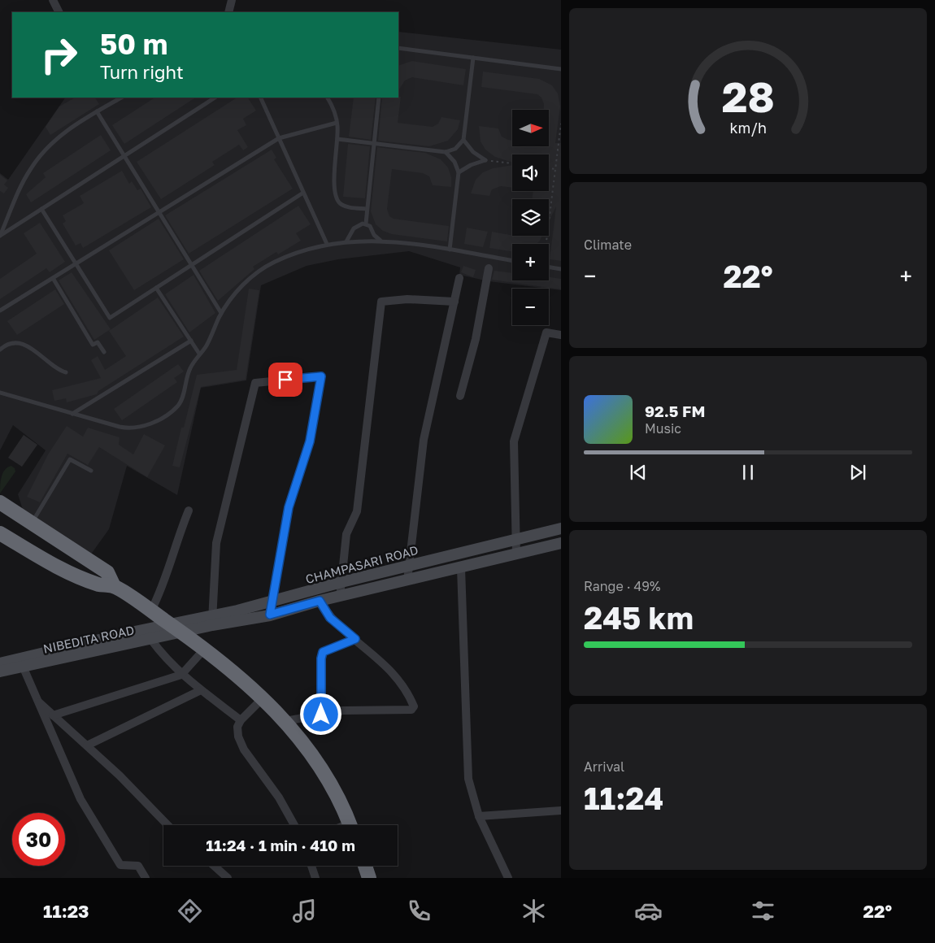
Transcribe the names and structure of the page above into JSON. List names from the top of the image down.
{
  "streets": {
    "main road": ["CHAMPASARI ROAD", "NIBEDITA ROAD"]
  },
  "crossings": [
    ["CHAMPASARI ROAD", "NIBEDITA ROAD"]
  ],
  "north": "right",
  "page": {
    "turn": ["50 m", "Turn right"],
    "map_buttons": ["+", "−"],
    "tile": [
      "Climate",
      ["Range · 49%", "245 km"],
      ["Arrival", "11:24"]
    ],
    "heat": ["−", "22°", "+"],
    "song": ["92.5 FM", "Music"],
    "limit": "30",
    "trip": "11:24 · 1 min · 410 m",
    "tabs": ["11:23", "22°"],
    "gauge": ["28", "km/h"]
  }
}
